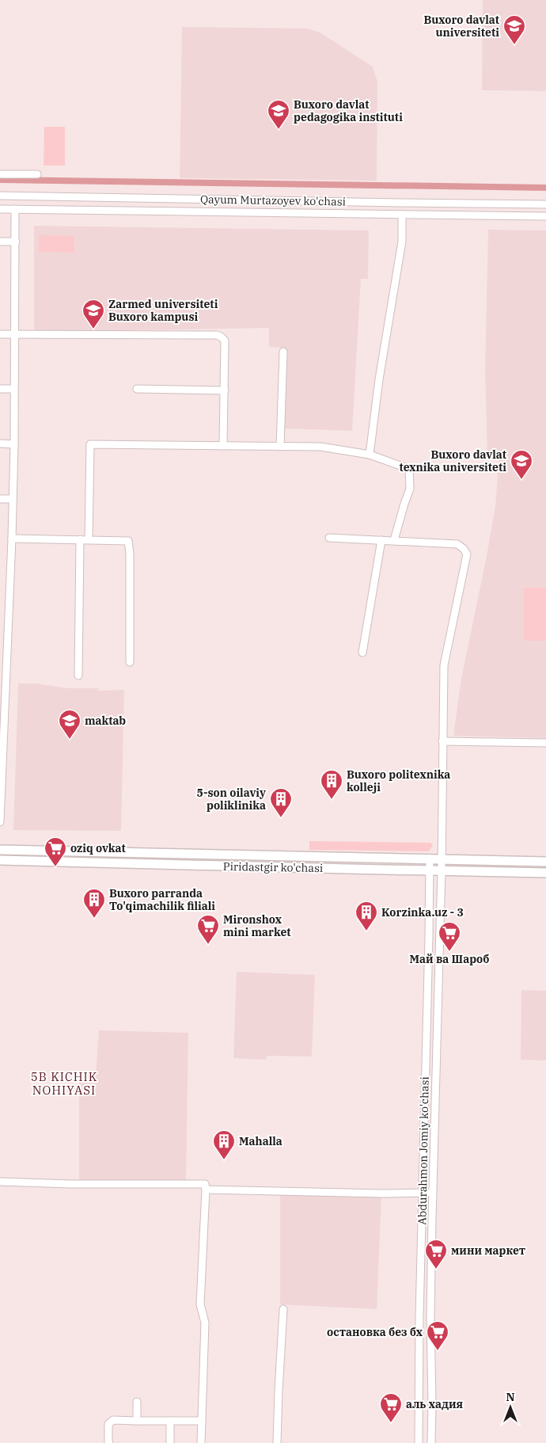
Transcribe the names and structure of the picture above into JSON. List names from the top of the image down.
{
  "streets": {
    "main road": ["Piridastgir ko'chasi"],
    "street": ["Qayum Murtazoyev ko'chasi", "Abdurahmon Jomiy ko'chasi"]
  },
  "crossings": [
    ["Piridastgir ko'chasi", "Abdurahmon Jomiy ko'chasi"]
  ],
  "districts": ["5B KICHIK NOHIYASI"],
  "places": {
    "school or university": [
      "Buxoro davlat universiteti",
      "Buxoro davlat pedagogika instituti",
      "Zarmed universiteti Buxoro kampusi",
      "Buxoro davlat texnika universiteti",
      "maktab"
    ],
    "building": [
      "Buxoro politexnika kolleji",
      "5-son oilaviy poliklinika",
      "Buxoro parranda To'qimachilik filiali",
      "Korzinka.uz - 3",
      "Mahalla"
    ],
    "supermarket": [
      "oziq ovkat",
      "Mironshox mini market",
      "Май ва Шароб",
      "мини маркет",
      "остановка без бх",
      "аль хадия"
    ]
  },
  "north": "top"
}
